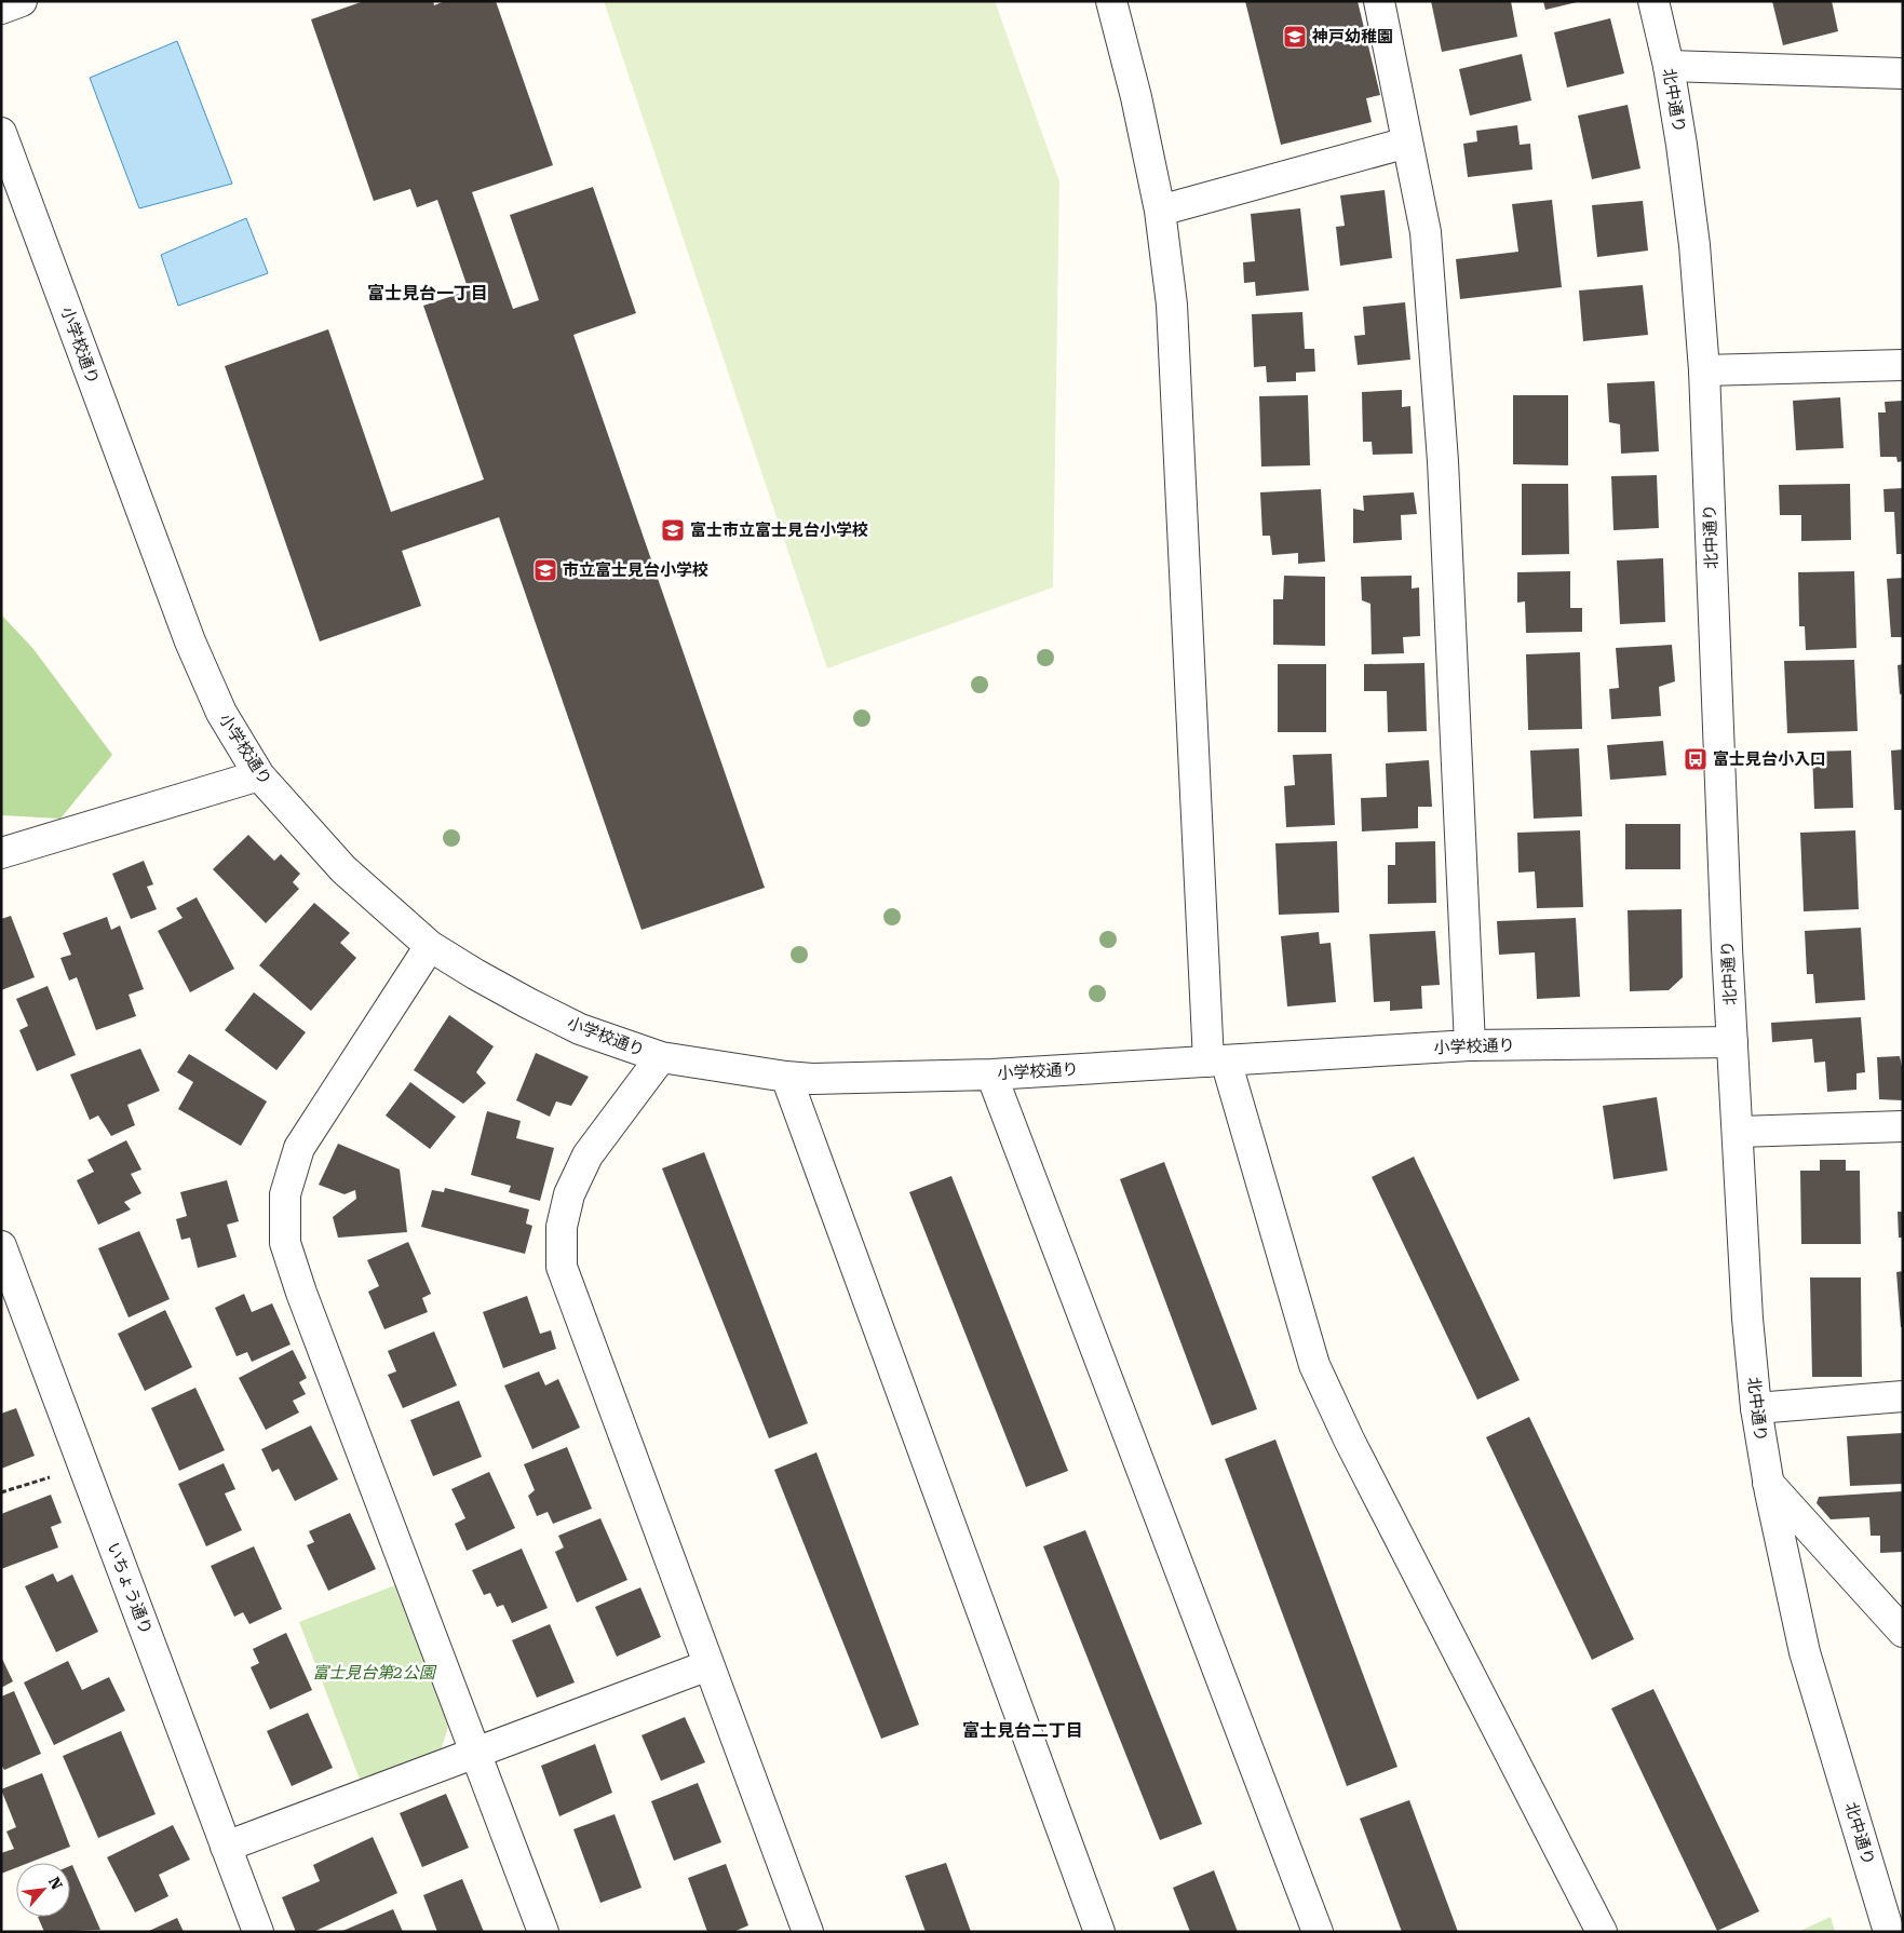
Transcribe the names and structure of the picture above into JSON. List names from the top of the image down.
{
  "streets": {
    "street": ["北中通り", "小学校通り", "いちょう通り"]
  },
  "crossings": [
    ["北中通り", "小学校通り"]
  ],
  "districts": ["富士見台一丁目", "富士見台二丁目"],
  "parks": ["富士見台第2公園"],
  "places": {
    "school or university": ["神戸幼稚園", "富士市立富士見台小学校", "市立富士見台小学校"],
    "bus stop": ["富士見台小入口"]
  },
  "north": "top right"
}
